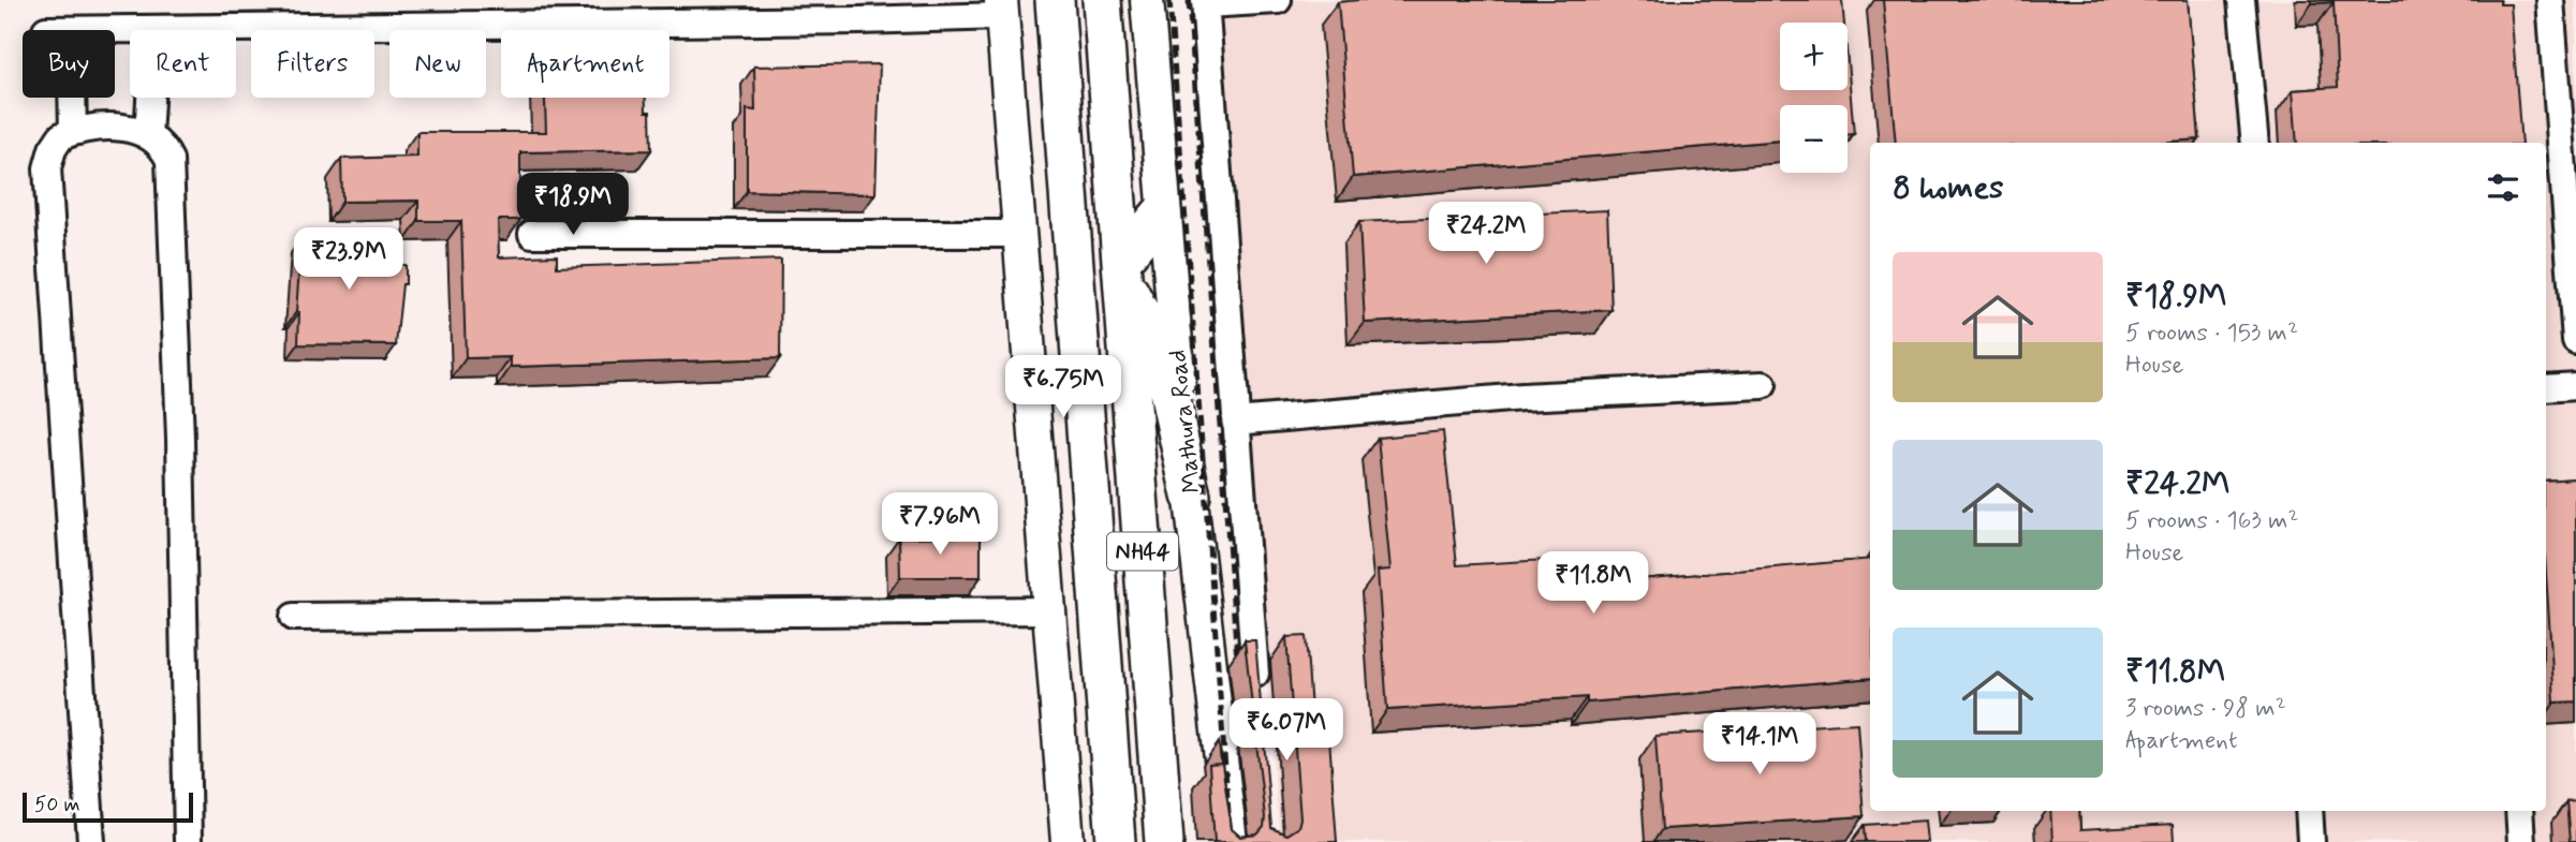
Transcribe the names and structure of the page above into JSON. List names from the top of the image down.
{
  "streets": {
    "highway": ["Mathura Road", "NH44"]
  },
  "crossings": [
    ["Mathura Road", "NH44"]
  ],
  "scale_bar": "50 m",
  "page": {
    "map_buttons": ["+", "−"],
    "chip": [
      "Buy",
      "Rent",
      "Filters",
      "New",
      "Apartment"
    ],
    "heading": "8 homes",
    "price": [
      "₹18.9M",
      "₹24.2M",
      "₹23.9M",
      "₹6.75M",
      "₹7.96M",
      "₹11.8M",
      "₹6.07M",
      "₹14.1M"
    ],
    "list": [
      {
        "name": "₹18.9M",
        "note": "5 rooms · 153 m² · House"
      },
      {
        "name": "₹24.2M",
        "note": "5 rooms · 163 m² · House"
      },
      {
        "name": "₹11.8M",
        "note": "3 rooms · 98 m² · Apartment"
      }
    ],
    "scale": "50 m"
  }
}
